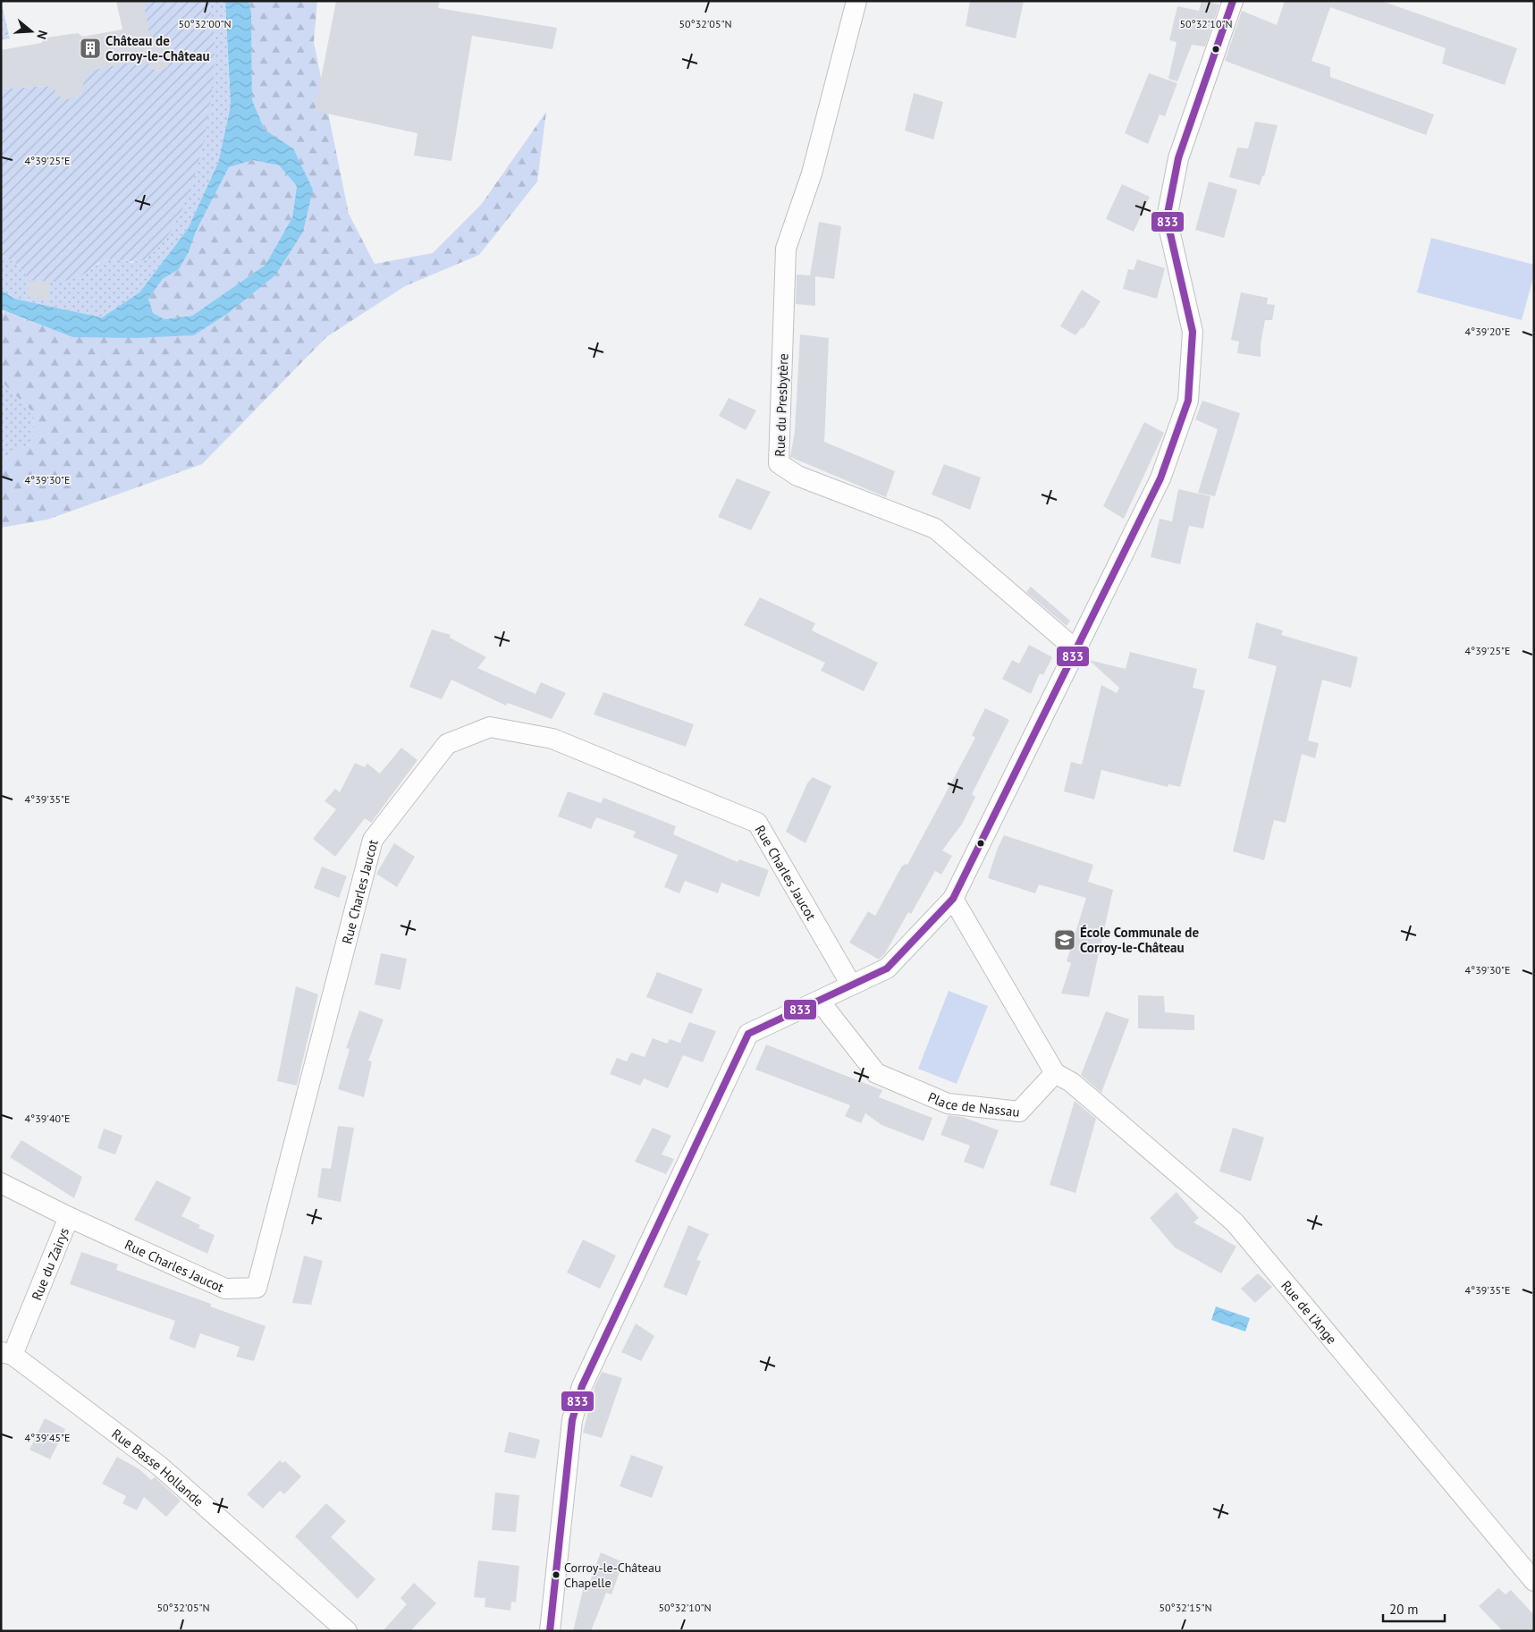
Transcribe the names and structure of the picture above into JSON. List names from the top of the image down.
{
  "streets": {
    "street": [
      "Rue du Presbytère",
      "Rue Charles Jaucot",
      "Place de Nassau",
      "Rue du Zairys",
      "Rue de l'Ange",
      "Rue Basse Hollande"
    ]
  },
  "crossings": [
    ["Rue Charles Jaucot", "Rue du Zairys"],
    ["Place de Nassau", "Rue de l'Ange"],
    ["Rue du Zairys", "Rue Basse Hollande"]
  ],
  "places": {
    "building": ["Château de Corroy-le-Château"],
    "school or university": ["École Communale de Corroy-le-Château"],
    "other": ["Corroy-le-Château Chapelle"]
  },
  "lines": ["transit line 833"],
  "scale_bar": "20 m",
  "north": "right",
  "coordinates": [
    "50°32'00\"N",
    "50°32'05\"N",
    "50°32'10\"N",
    "4°39'25\"E",
    "4°39'20\"E",
    "4°39'30\"E",
    "4°39'35\"E",
    "4°39'40\"E",
    "4°39'45\"E",
    "50°32'15\"N"
  ]
}
